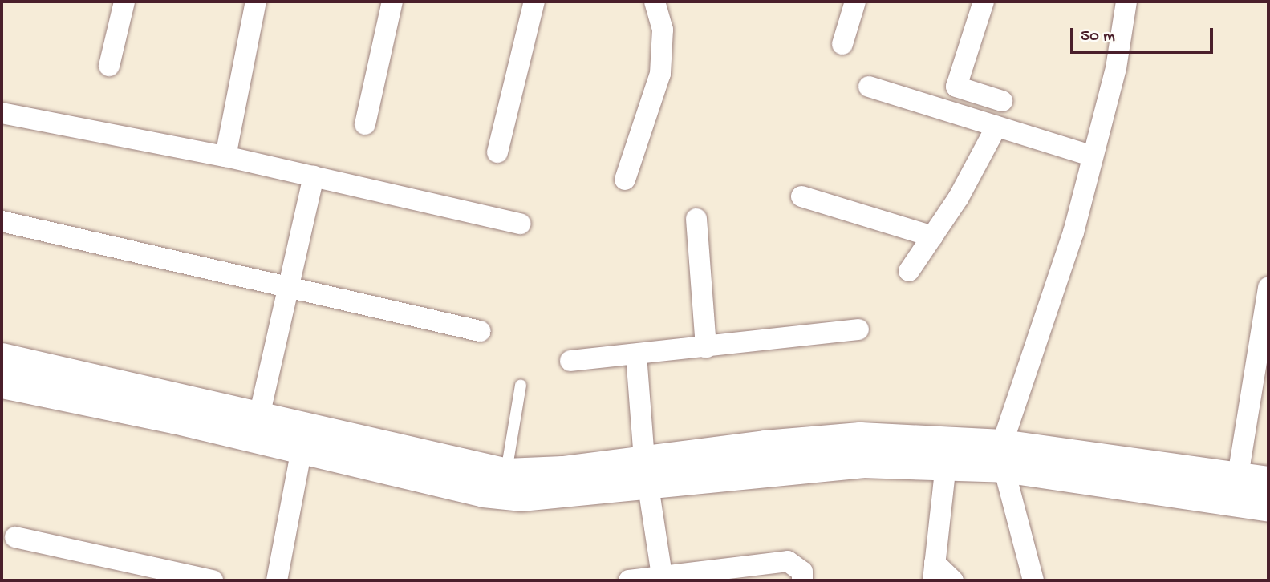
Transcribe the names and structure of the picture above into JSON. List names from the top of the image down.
{
  "scale_bar": "50 m"
}
